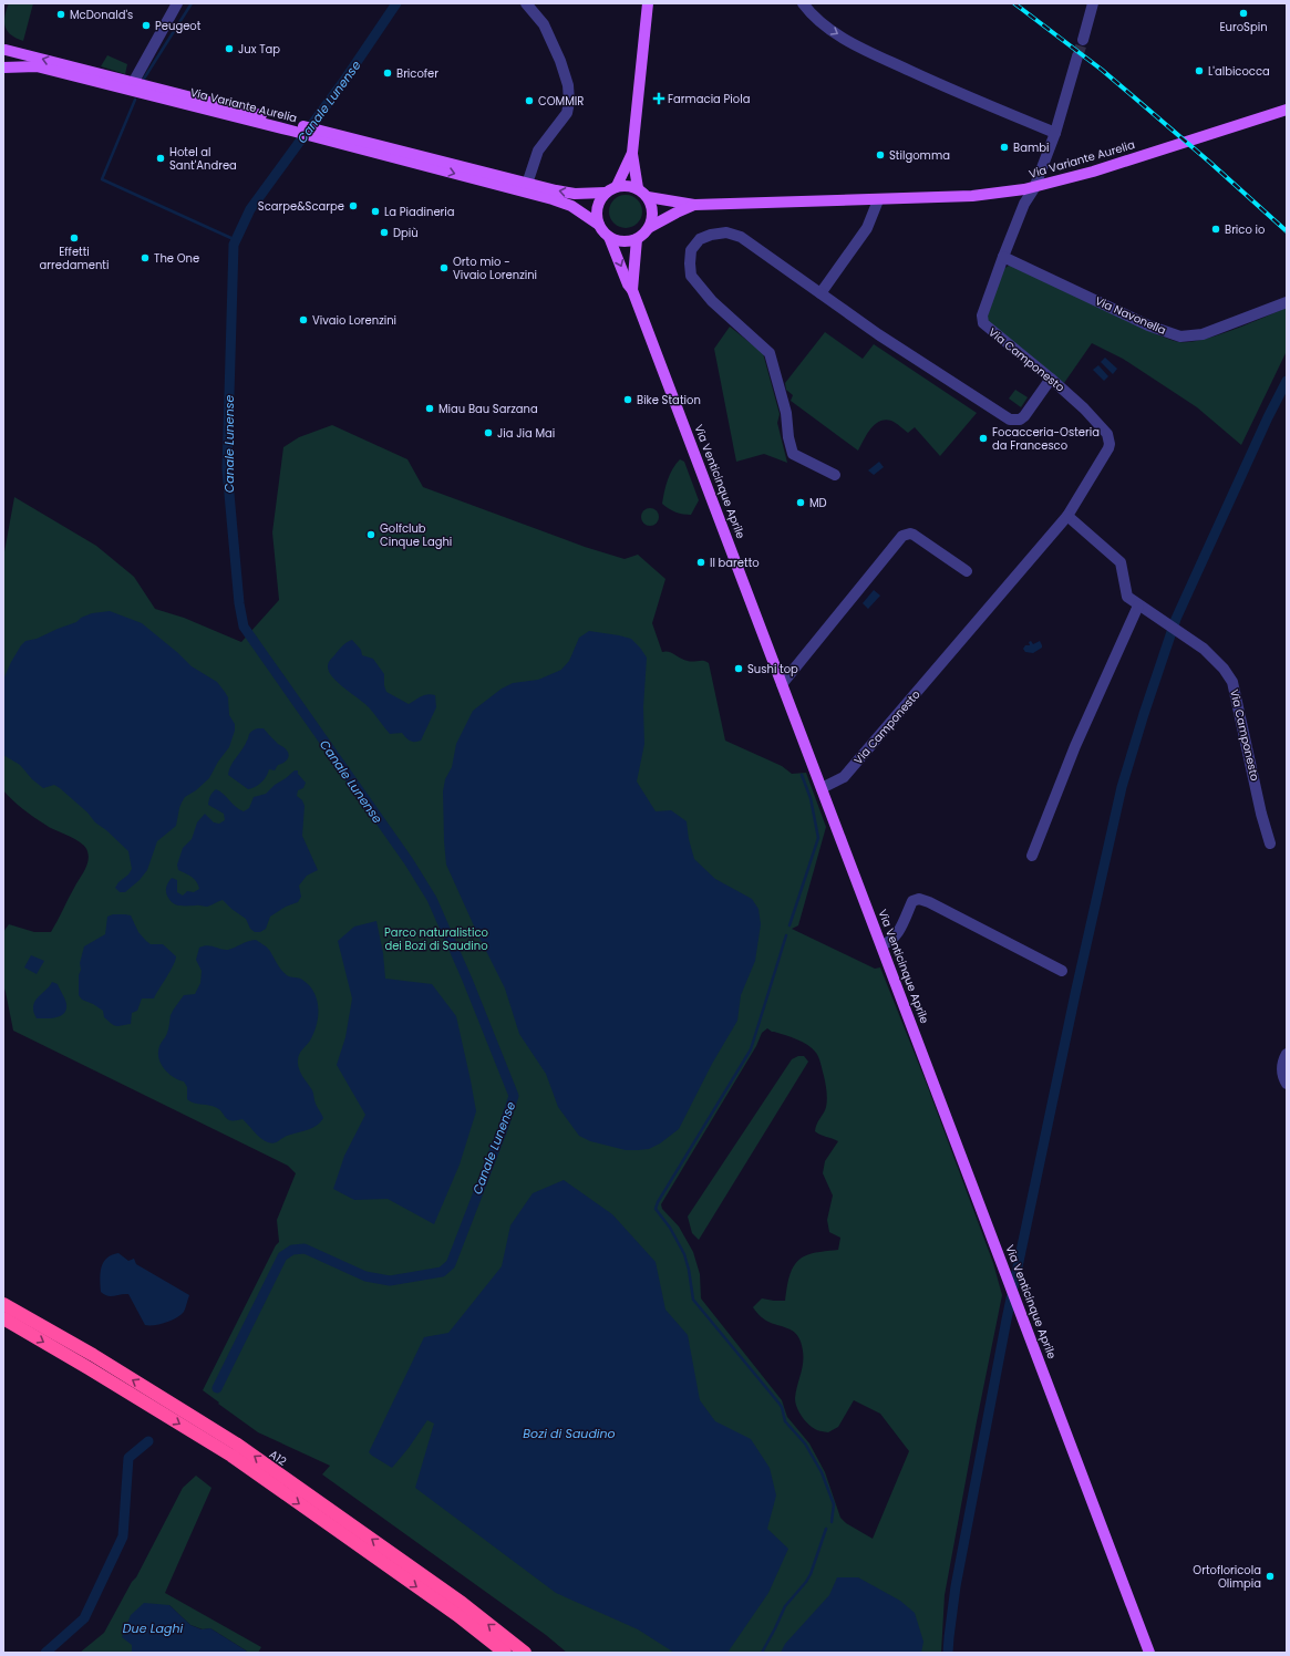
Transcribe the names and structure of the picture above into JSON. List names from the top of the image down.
{
  "streets": {
    "highway": ["A12"],
    "main road": ["Via Variante Aurelia", "Via Venticinque Aprile"],
    "street": ["Via Navonella", "Via Camponesto"]
  },
  "crossings": [
    ["Via Variante Aurelia", "Via Camponesto"],
    ["Via Variante Aurelia", "Via Venticinque Aprile"],
    ["Via Navonella", "Via Camponesto"],
    ["Via Camponesto", "Via Venticinque Aprile"]
  ],
  "water": ["Canale Lunense", "Bozi di Saudino", "Due Laghi"],
  "parks": ["Parco naturalistico dei Bozi di Saudino"],
  "places": {
    "other": [
      "EuroSpin",
      "McDonald's",
      "Peugeot",
      "Jux Tap",
      "L'albicocca",
      "Bricofer",
      "COMMIR",
      "Bambi",
      "Stilgomma",
      "Hotel al Sant'Andrea",
      "Scarpe&Scarpe",
      "La Piadineria",
      "Brico io",
      "Dpiù",
      "Effetti arredamenti",
      "The One",
      "Orto mio - Vivaio Lorenzini",
      "Vivaio Lorenzini",
      "Bike Station",
      "Miau Bau Sarzana",
      "Jia Jia Mai",
      "Focacceria-Osteria da Francesco",
      "MD",
      "Golfclub Cinque Laghi",
      "Il baretto",
      "Sushi top",
      "Ortofloricola Olimpia"
    ],
    "health": ["Farmacia Piola"]
  }
}
